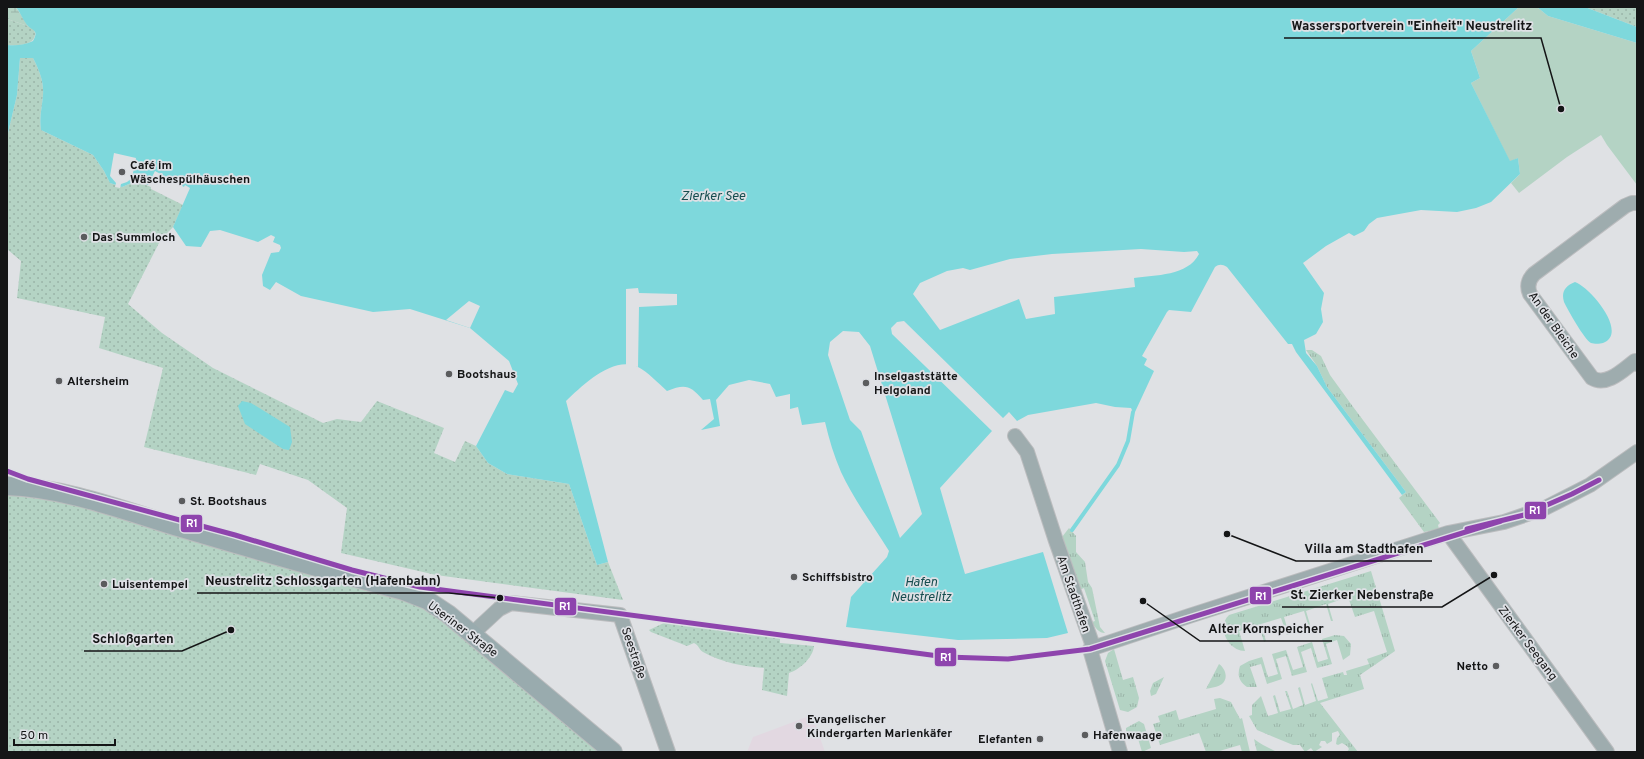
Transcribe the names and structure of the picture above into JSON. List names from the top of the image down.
{
  "streets": {
    "main road": ["Useriner Straße"],
    "street": [
      "An der Bleiche",
      "Am Stadthafen",
      "Zierker Seegang",
      "Seestraße"
    ]
  },
  "crossings": [
    ["Useriner Straße", "Seestraße"]
  ],
  "water": ["Zierker See", "Hafen Neustrelitz"],
  "places": [
    "Wassersportverein \"Einheit\" Neustrelitz",
    "Café im Wäschespülhäuschen",
    "Das Summloch",
    "Bootshaus",
    "Altersheim",
    "Inselgaststätte Helgoland",
    "St. Bootshaus",
    "Villa am Stadthafen",
    "St. Zierker Nebenstraße",
    "Schiffsbistro",
    "Luisentempel",
    "Neustrelitz Schlossgarten (Hafenbahn)",
    "Alter Kornspeicher",
    "Schloßgarten",
    "Netto",
    "Evangelischer Kindergarten Marienkäfer",
    "Hafenwaage",
    "Elefanten"
  ],
  "lines": ["transit line R1"],
  "scale_bar": "50 m"
}
